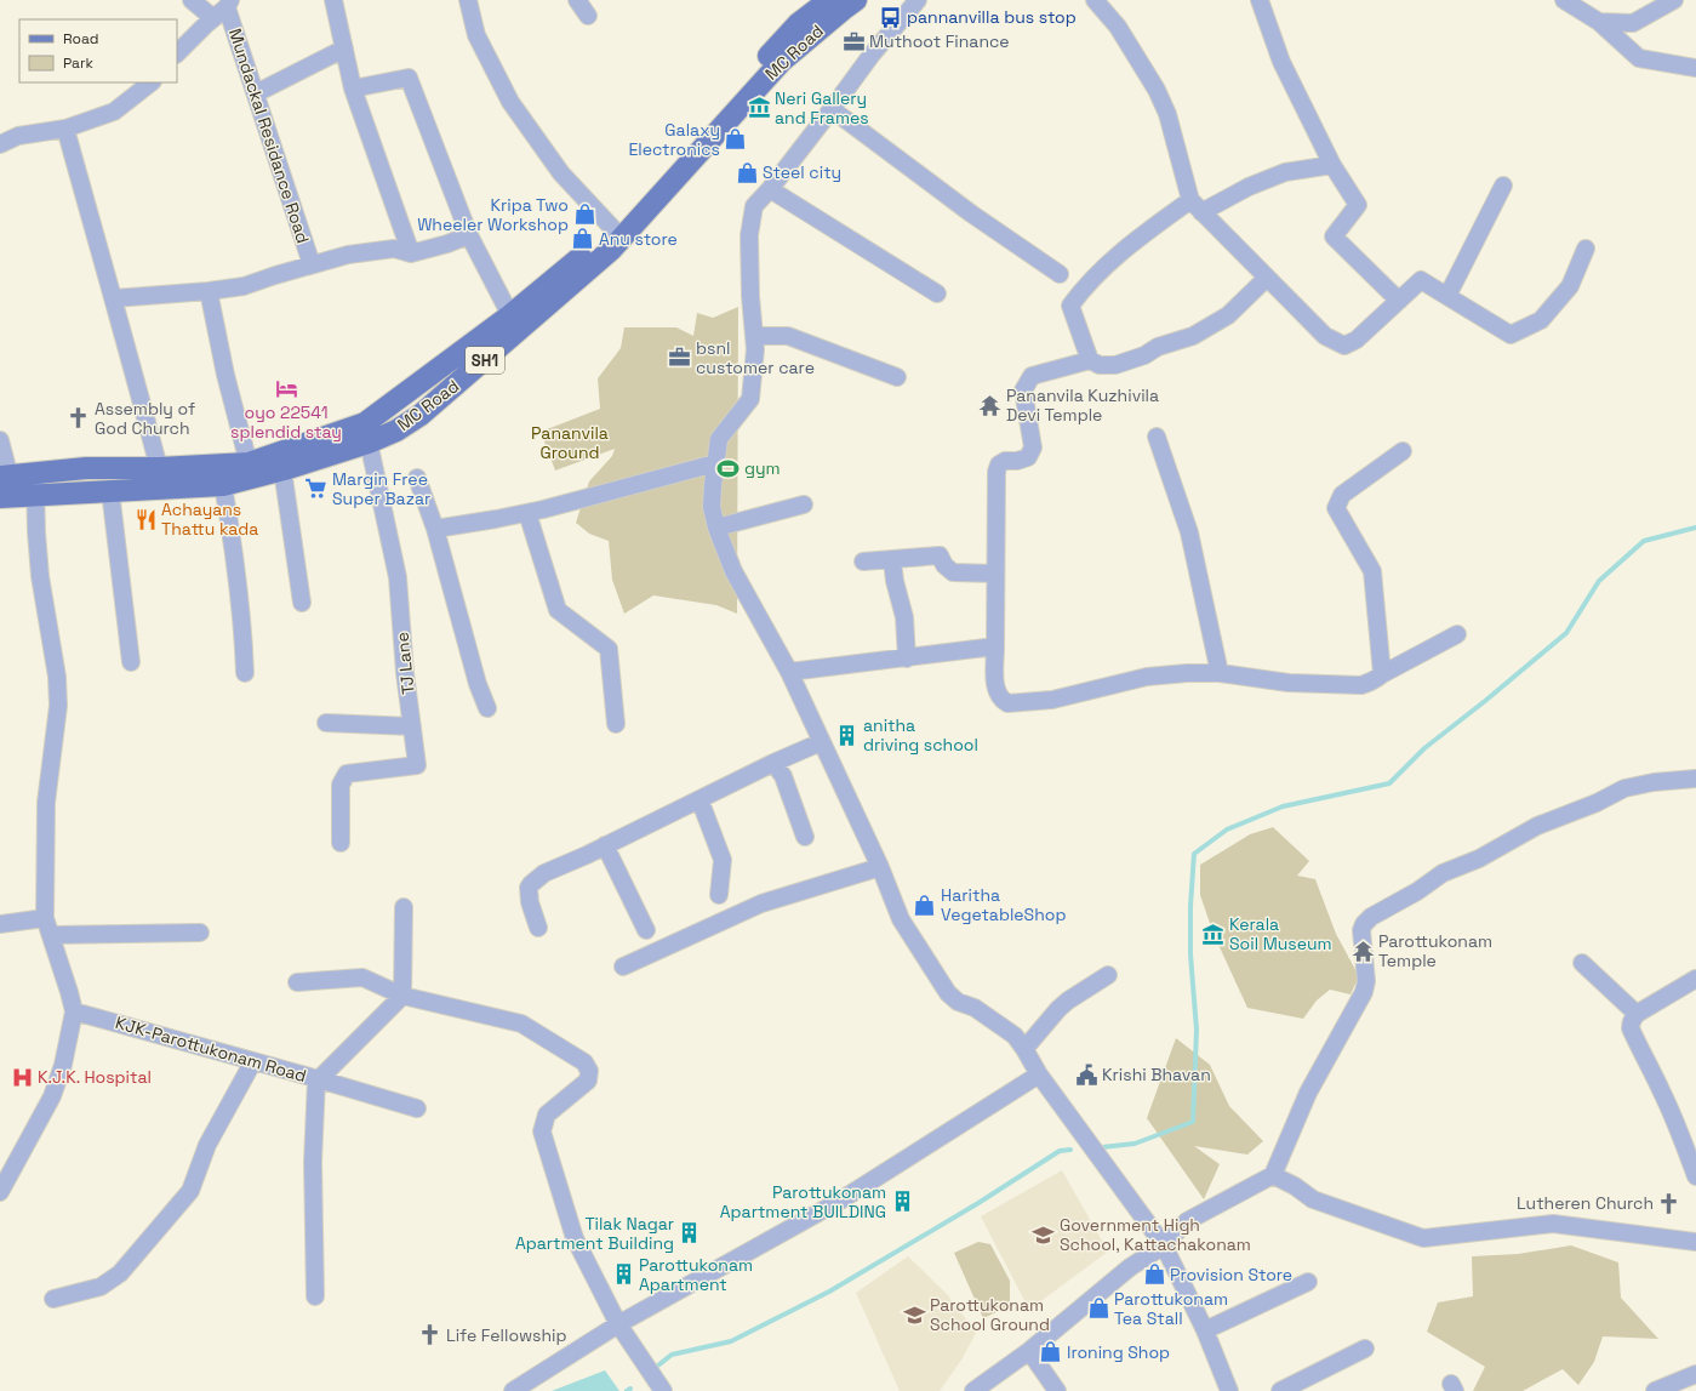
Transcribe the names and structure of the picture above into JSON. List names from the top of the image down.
{
  "streets": {
    "main road": ["MC Road", "SH1"],
    "street": ["Mundackal Residance Road", "TJ Lane", "KJK-Parottukonam Road"]
  },
  "crossings": [
    ["MC Road", "TJ Lane"]
  ],
  "parks": ["Pananvila Ground"],
  "places": {
    "bus stop": ["pannanvilla bus stop"],
    "office": ["Muthoot Finance", "bsnl customer care"],
    "museum": ["Neri Gallery and Frames", "Kerala Soil Museum"],
    "shop": [
      "Galaxy Electronics",
      "Steel city",
      "Kripa Two Wheeler Workshop",
      "Anu store",
      "Haritha VegetableShop",
      "Provision Store",
      "Parottukonam Tea Stall",
      "Ironing Shop"
    ],
    "hotel": ["oyo 22541 splendid stay"],
    "temple": ["Pananvila Kuzhivila Devi Temple", "Parottukonam Temple"],
    "church": ["Assembly of God Church", "Lutheren Church", "Life Fellowship"],
    "sports": ["gym"],
    "supermarket": ["Margin Free Super Bazar"],
    "restaurant": ["Achayans Thattu kada"],
    "building": [
      "anitha driving school",
      "Parottukonam Apartment BUILDING",
      "Tilak Nagar Apartment Building",
      "Parottukonam Apartment"
    ],
    "public building": ["Krishi Bhavan"],
    "hospital": ["K.J.K. Hospital"],
    "school or university": ["Government High School, Kattachakonam", "Parottukonam School Ground"]
  },
  "legend": ["Road", "Park"]
}
